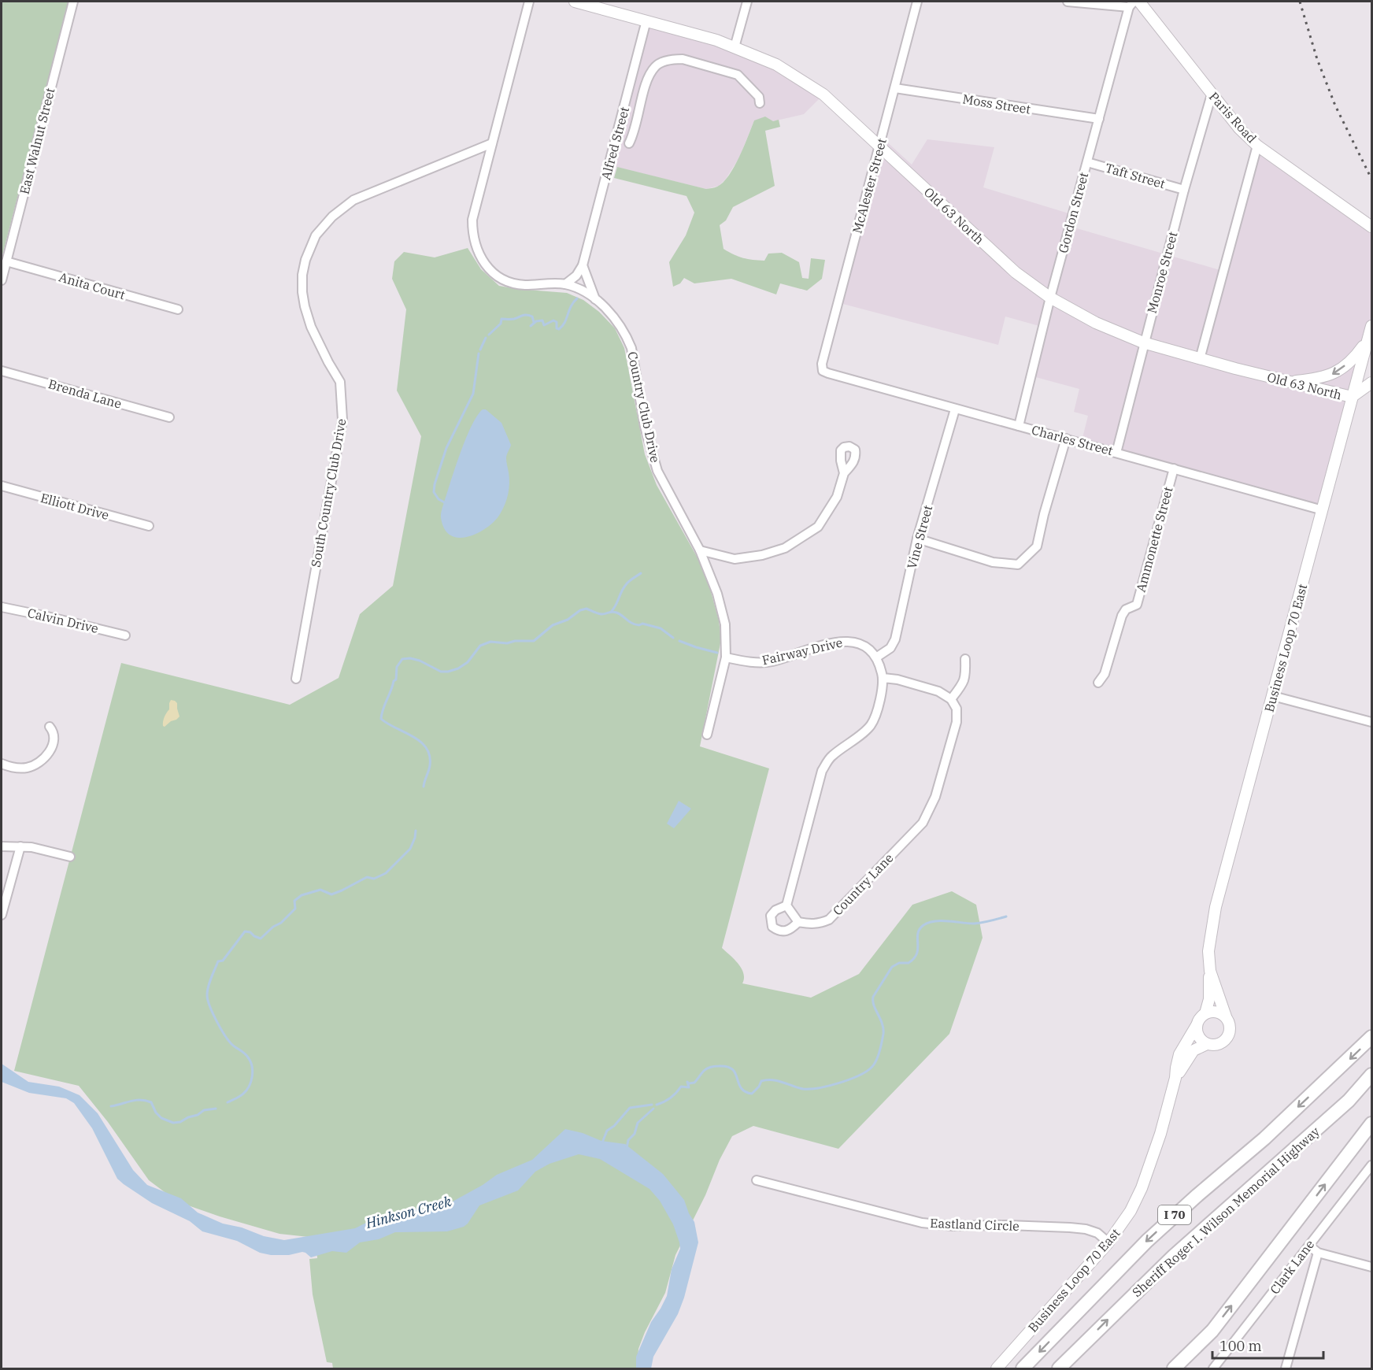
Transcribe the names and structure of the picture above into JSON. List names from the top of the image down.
{
  "streets": {
    "highway": ["Sheriff Roger I. Wilson Memorial Highway", "I 70"],
    "main road": ["Paris Road", "Old 63 North", "Business Loop 70 East"],
    "street": [
      "Moss Street",
      "East Walnut Street",
      "Alfred Street",
      "Taft Street",
      "McAlester Street",
      "Gordon Street",
      "Monroe Street",
      "Anita Court",
      "Brenda Lane",
      "Country Club Drive",
      "Charles Street",
      "South Country Club Drive",
      "Elliott Drive",
      "Vine Street",
      "Ammonette Street",
      "Calvin Drive",
      "Fairway Drive",
      "Country Lane",
      "Eastland Circle",
      "Clark Lane"
    ]
  },
  "crossings": [
    ["Moss Street", "McAlester Street"],
    ["Moss Street", "Gordon Street"],
    ["Paris Road", "Monroe Street"],
    ["East Walnut Street", "Anita Court"],
    ["Alfred Street", "Old 63 North"],
    ["Alfred Street", "Country Club Drive"],
    ["Taft Street", "Gordon Street"],
    ["Taft Street", "Monroe Street"],
    ["McAlester Street", "Old 63 North"],
    ["McAlester Street", "Charles Street"],
    ["Gordon Street", "Old 63 North"],
    ["Gordon Street", "Charles Street"],
    ["Old 63 North", "Monroe Street"],
    ["Old 63 North", "Business Loop 70 East"],
    ["Monroe Street", "Charles Street"],
    ["Country Club Drive", "South Country Club Drive"],
    ["Country Club Drive", "Fairway Drive"],
    ["Charles Street", "Vine Street"],
    ["Charles Street", "Ammonette Street"],
    ["Charles Street", "Business Loop 70 East"],
    ["Vine Street", "Fairway Drive"],
    ["Business Loop 70 East", "Eastland Circle"]
  ],
  "water": ["Hinkson Creek"],
  "scale_bar": "100 m"
}
